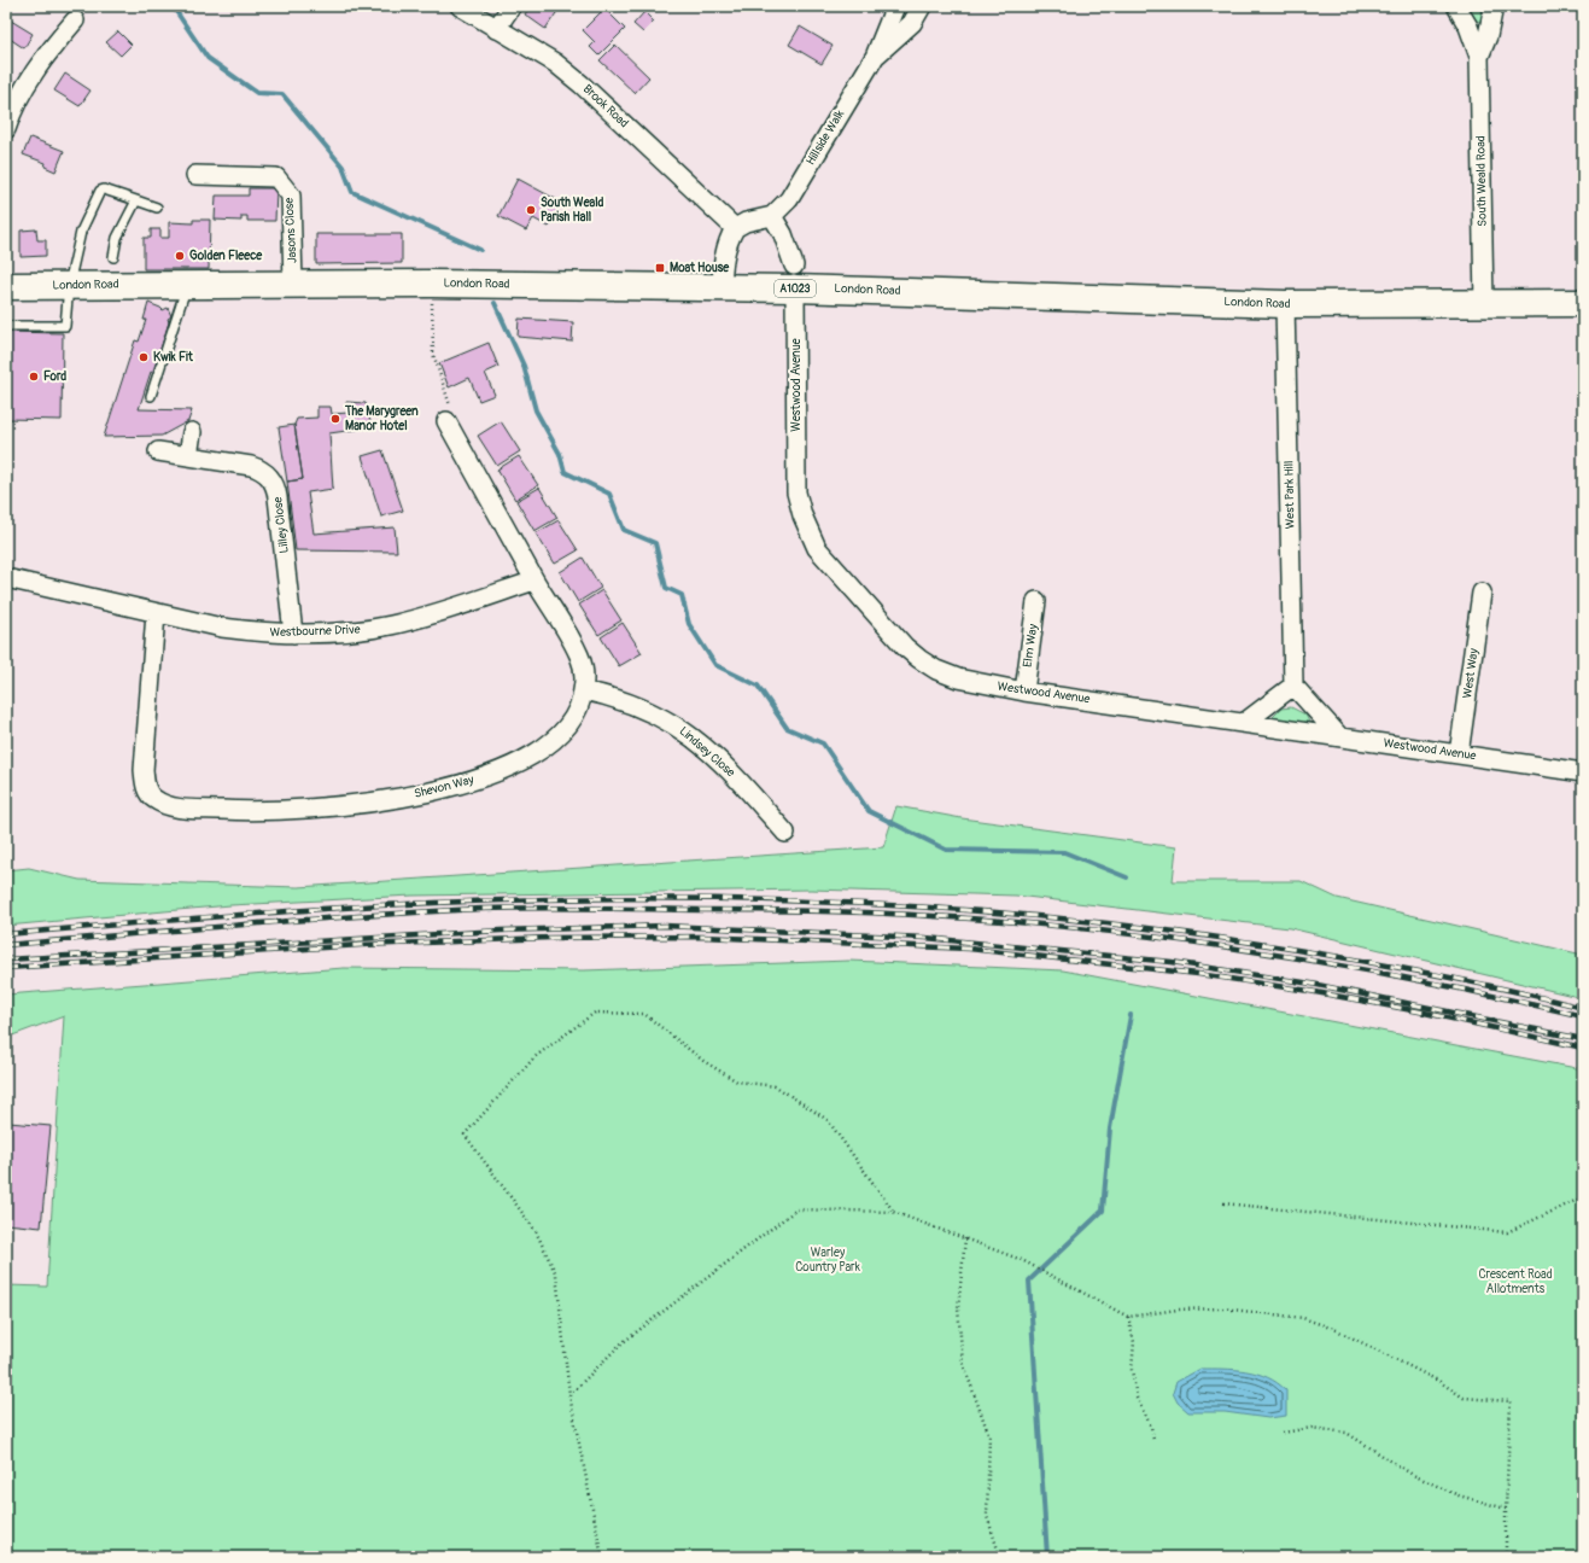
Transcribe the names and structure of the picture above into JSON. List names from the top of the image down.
{
  "streets": {
    "main road": ["London Road", "A1023"],
    "street": [
      "Brook Road",
      "Hillside Walk",
      "South Weald Road",
      "Jasons Close",
      "Westwood Avenue",
      "West Park Hill",
      "Lilley Close",
      "Westbourne Drive",
      "Elm Way",
      "West Way",
      "Lindsey Close",
      "Shevon Way"
    ]
  },
  "crossings": [
    ["South Weald Road", "London Road"],
    ["Jasons Close", "London Road"],
    ["London Road", "Westwood Avenue"],
    ["London Road", "West Park Hill"],
    ["Westwood Avenue", "Elm Way"],
    ["Westwood Avenue", "West Way"],
    ["Lilley Close", "Westbourne Drive"],
    ["Westbourne Drive", "Shevon Way"],
    ["Lindsey Close", "Shevon Way"]
  ],
  "parks": ["Warley Country Park", "Crescent Road Allotments"],
  "places": {
    "other": [
      "South Weald Parish Hall",
      "Golden Fleece",
      "Kwik Fit",
      "Ford",
      "The Marygreen Manor Hotel"
    ],
    "transit": ["Moat House"]
  }
}
